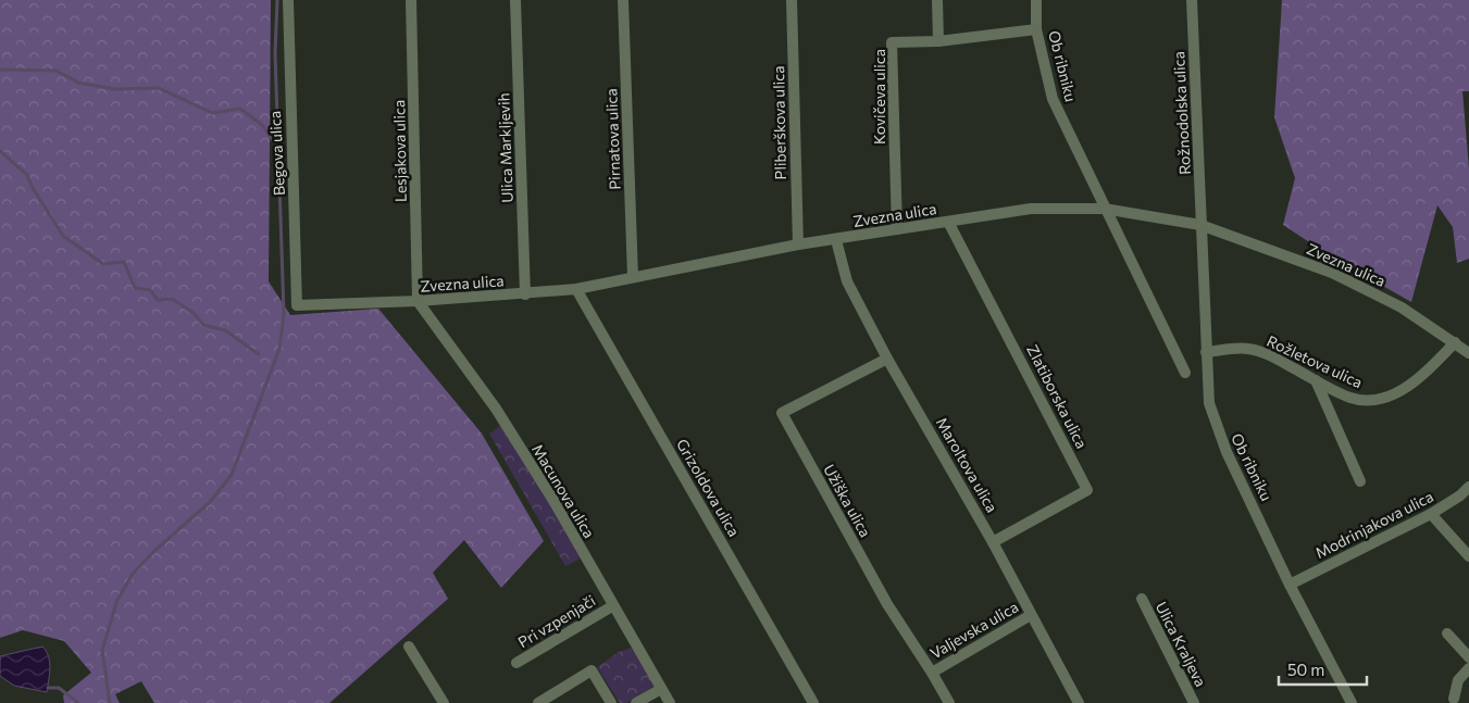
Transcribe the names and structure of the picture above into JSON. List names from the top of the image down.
{
  "streets": {
    "street": [
      "Ob ribniku",
      "Kovičeva ulica",
      "Rožnodolska ulica",
      "Pliberškova ulica",
      "Pirnatova ulica",
      "Ulica Markljevih",
      "Lesjakova ulica",
      "Begova ulica",
      "Zvezna ulica",
      "Rožletova ulica",
      "Zlatiborska ulica",
      "Maroltova ulica",
      "Grizoldova ulica",
      "Macunova ulica",
      "Užiška ulica",
      "Modrinjakova ulica",
      "Pri vzpenjači",
      "Valjevska ulica",
      "Ulica Kraljeva"
    ]
  },
  "crossings": [
    ["Ob ribniku", "Kovičeva ulica"],
    ["Ob ribniku", "Rožnodolska ulica"],
    ["Ob ribniku", "Zvezna ulica"],
    ["Ob ribniku", "Rožletova ulica"],
    ["Ob ribniku", "Modrinjakova ulica"],
    ["Kovičeva ulica", "Zvezna ulica"],
    ["Rožnodolska ulica", "Zvezna ulica"],
    ["Pliberškova ulica", "Zvezna ulica"],
    ["Pirnatova ulica", "Zvezna ulica"],
    ["Ulica Markljevih", "Zvezna ulica"],
    ["Lesjakova ulica", "Zvezna ulica"],
    ["Lesjakova ulica", "Macunova ulica"],
    ["Begova ulica", "Zvezna ulica"],
    ["Zvezna ulica", "Rožletova ulica"],
    ["Zvezna ulica", "Zlatiborska ulica"],
    ["Zvezna ulica", "Maroltova ulica"],
    ["Zvezna ulica", "Grizoldova ulica"],
    ["Zvezna ulica", "Macunova ulica"],
    ["Zlatiborska ulica", "Maroltova ulica"],
    ["Maroltova ulica", "Užiška ulica"],
    ["Maroltova ulica", "Valjevska ulica"],
    ["Macunova ulica", "Pri vzpenjači"],
    ["Užiška ulica", "Valjevska ulica"]
  ],
  "scale_bar": "50 m"
}
